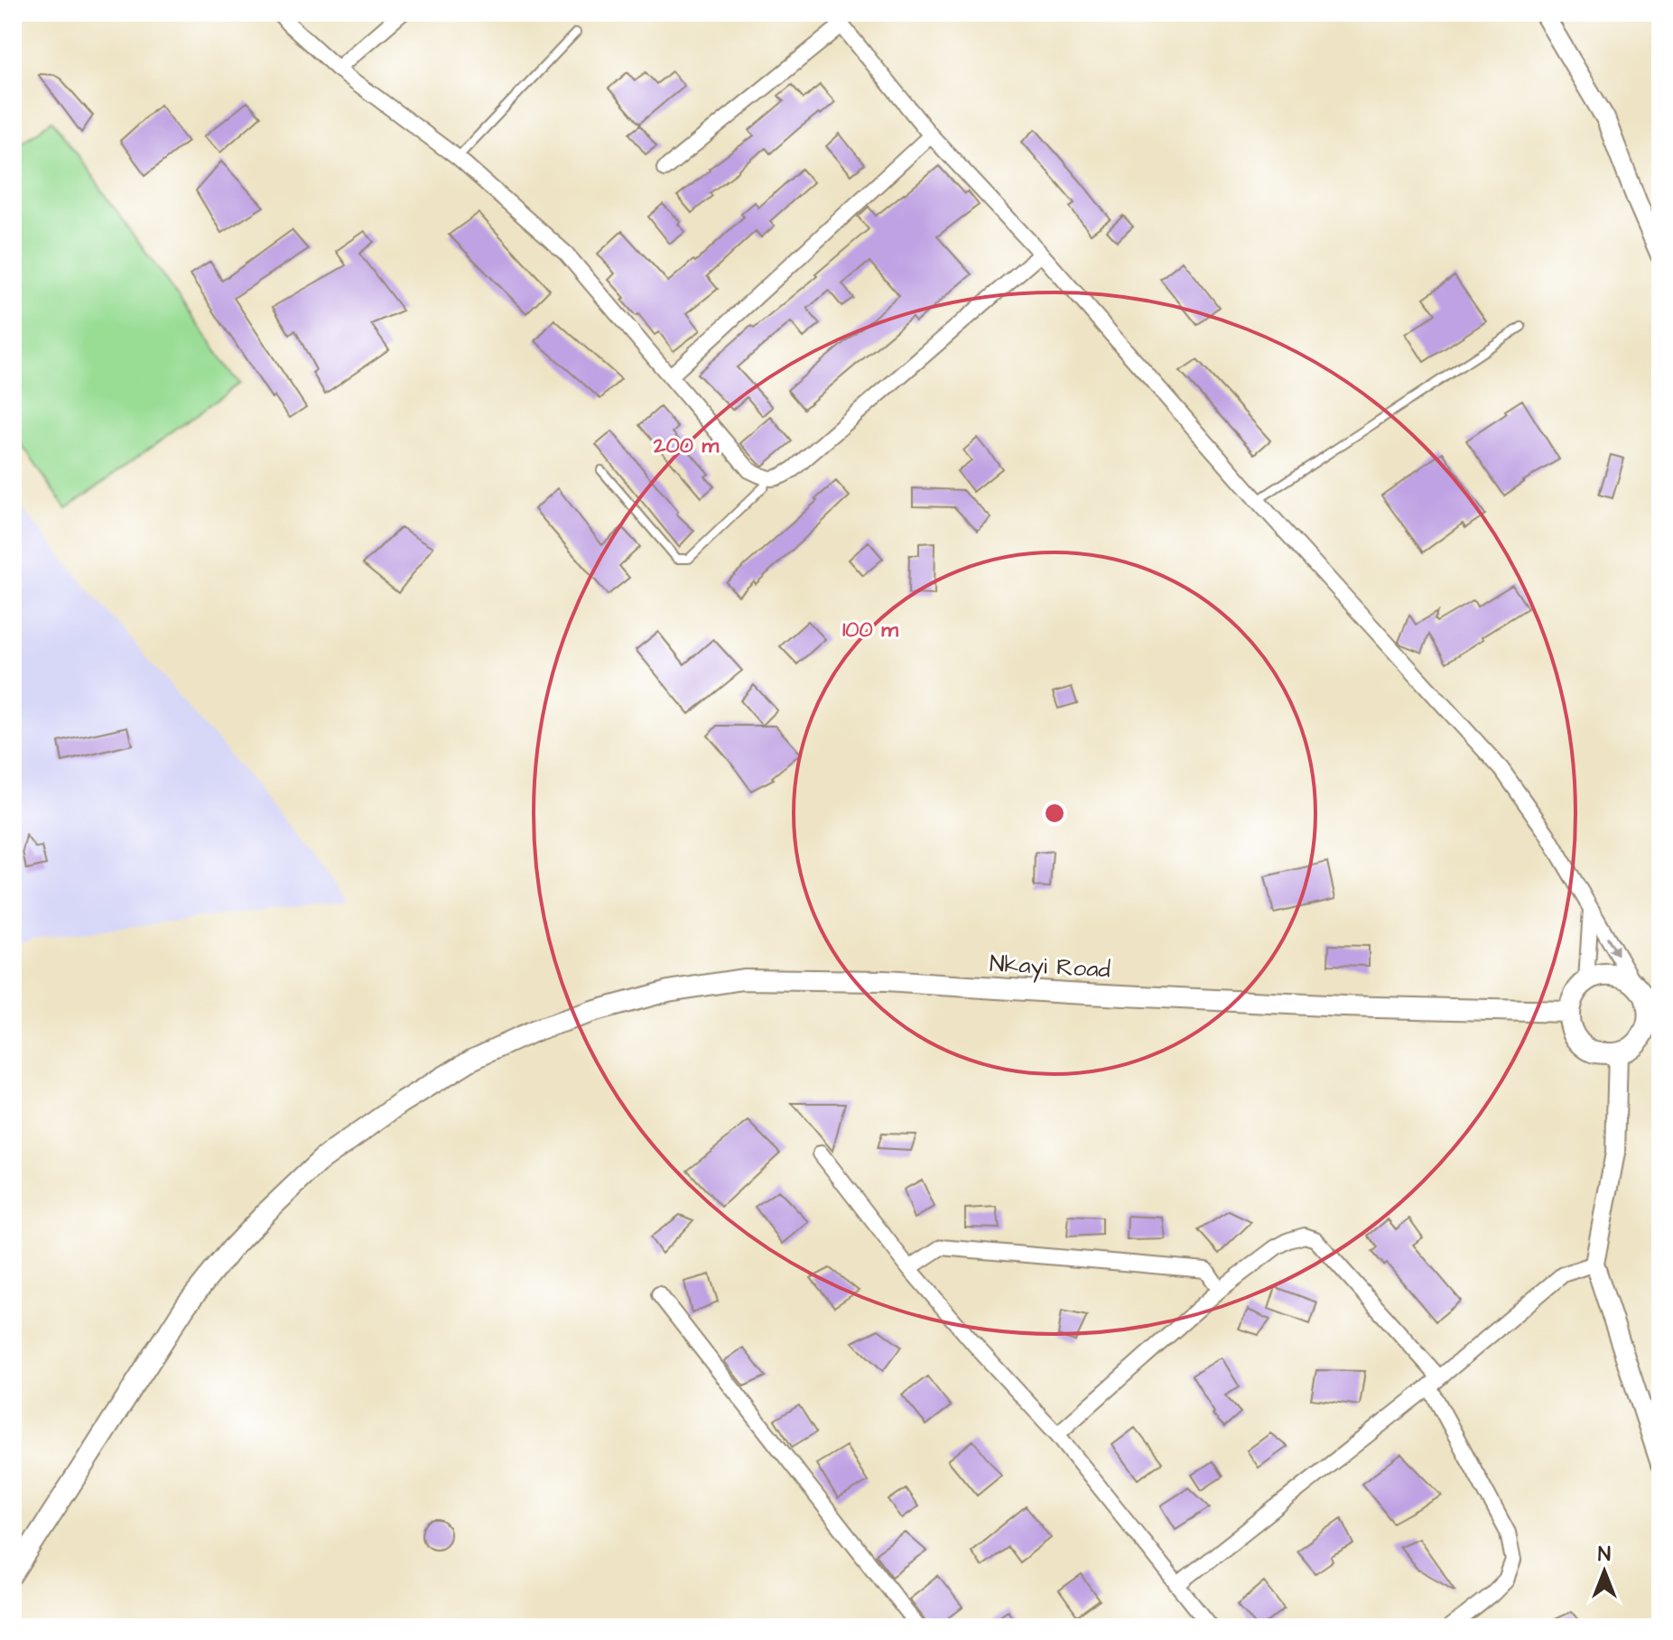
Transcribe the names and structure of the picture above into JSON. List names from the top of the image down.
{
  "streets": {
    "main road": ["Nkayi Road"]
  },
  "north": "top",
  "rings": ["200 m", "100 m"]
}
